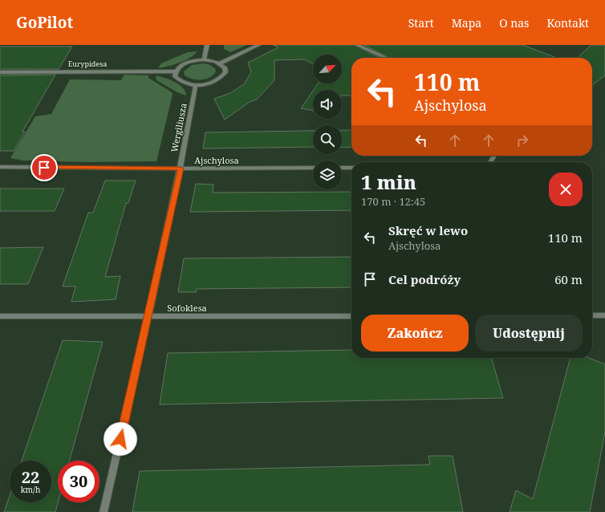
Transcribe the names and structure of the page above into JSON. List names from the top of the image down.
{
  "streets": {
    "street": [
      "Eurypidesa",
      "Wergiliusza",
      "Ajschylosa",
      "Sofoklesa"
    ]
  },
  "crossings": [
    ["Wergiliusza", "Ajschylosa"],
    ["Wergiliusza", "Sofoklesa"]
  ],
  "north": "top right",
  "page": {
    "header": "GoPilot",
    "nav": [
      "Start",
      "Mapa",
      "O nas",
      "Kontakt"
    ],
    "turn": ["110 m", "Ajschylosa"],
    "heading": ["1 min", "170 m · 12:45"],
    "list": [
      {
        "name": "Skręć w lewo",
        "note": "Ajschylosa",
        "value": "110 m"
      },
      {
        "name": "Cel podróży",
        "value": "60 m"
      }
    ],
    "buttons": ["Zakończ", "Udostępnij"],
    "speed": "22 km/h",
    "limit": "30"
  }
}
